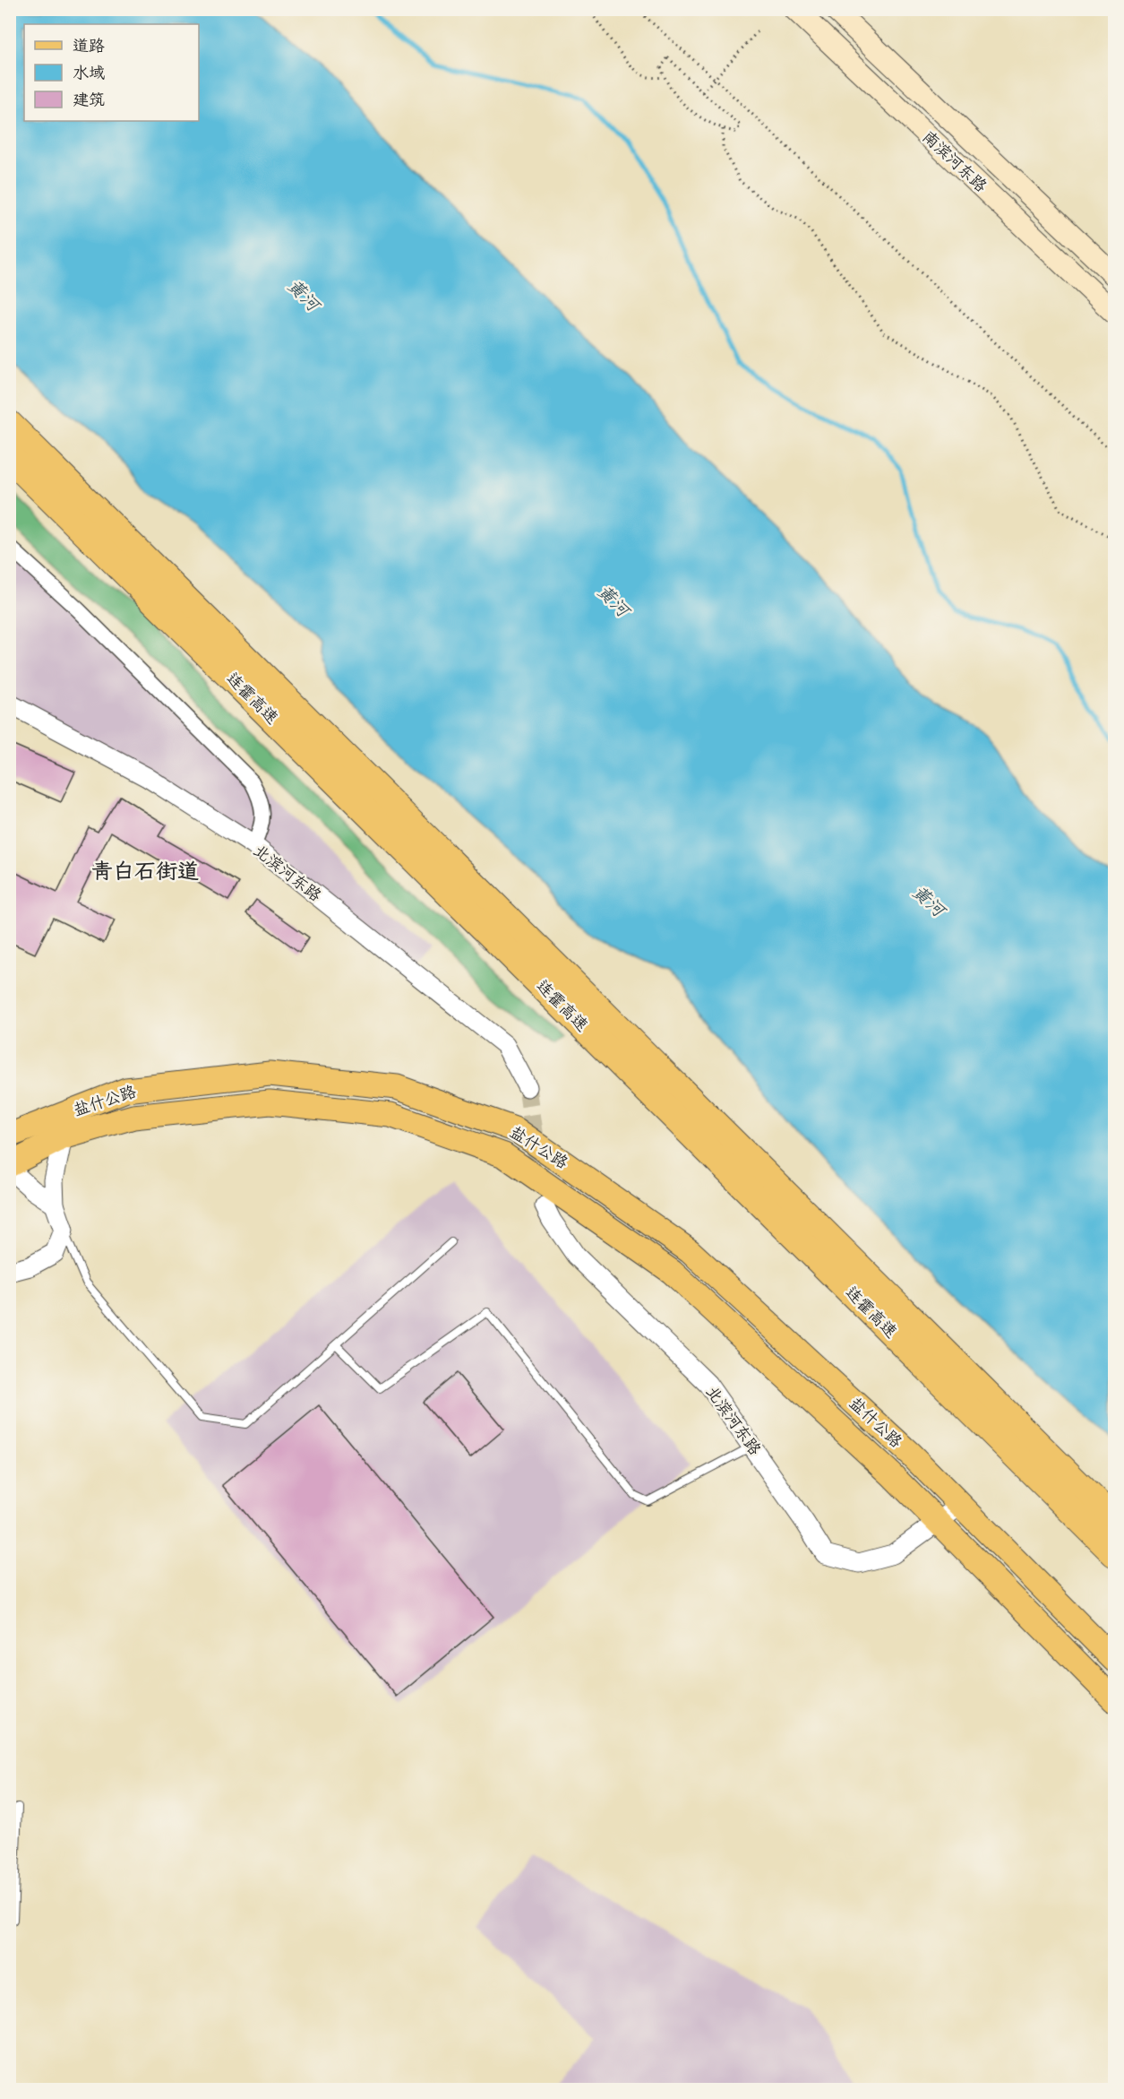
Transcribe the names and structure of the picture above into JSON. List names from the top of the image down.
{
  "streets": {
    "highway": ["连霍高速"],
    "main road": ["南滨河东路", "盐什公路"],
    "street": ["北滨河东路"]
  },
  "crossings": [
    ["北滨河东路", "盐什公路"]
  ],
  "districts": ["青白石街道"],
  "water": ["黄河"],
  "legend": ["道路", "水域", "建筑"]
}
